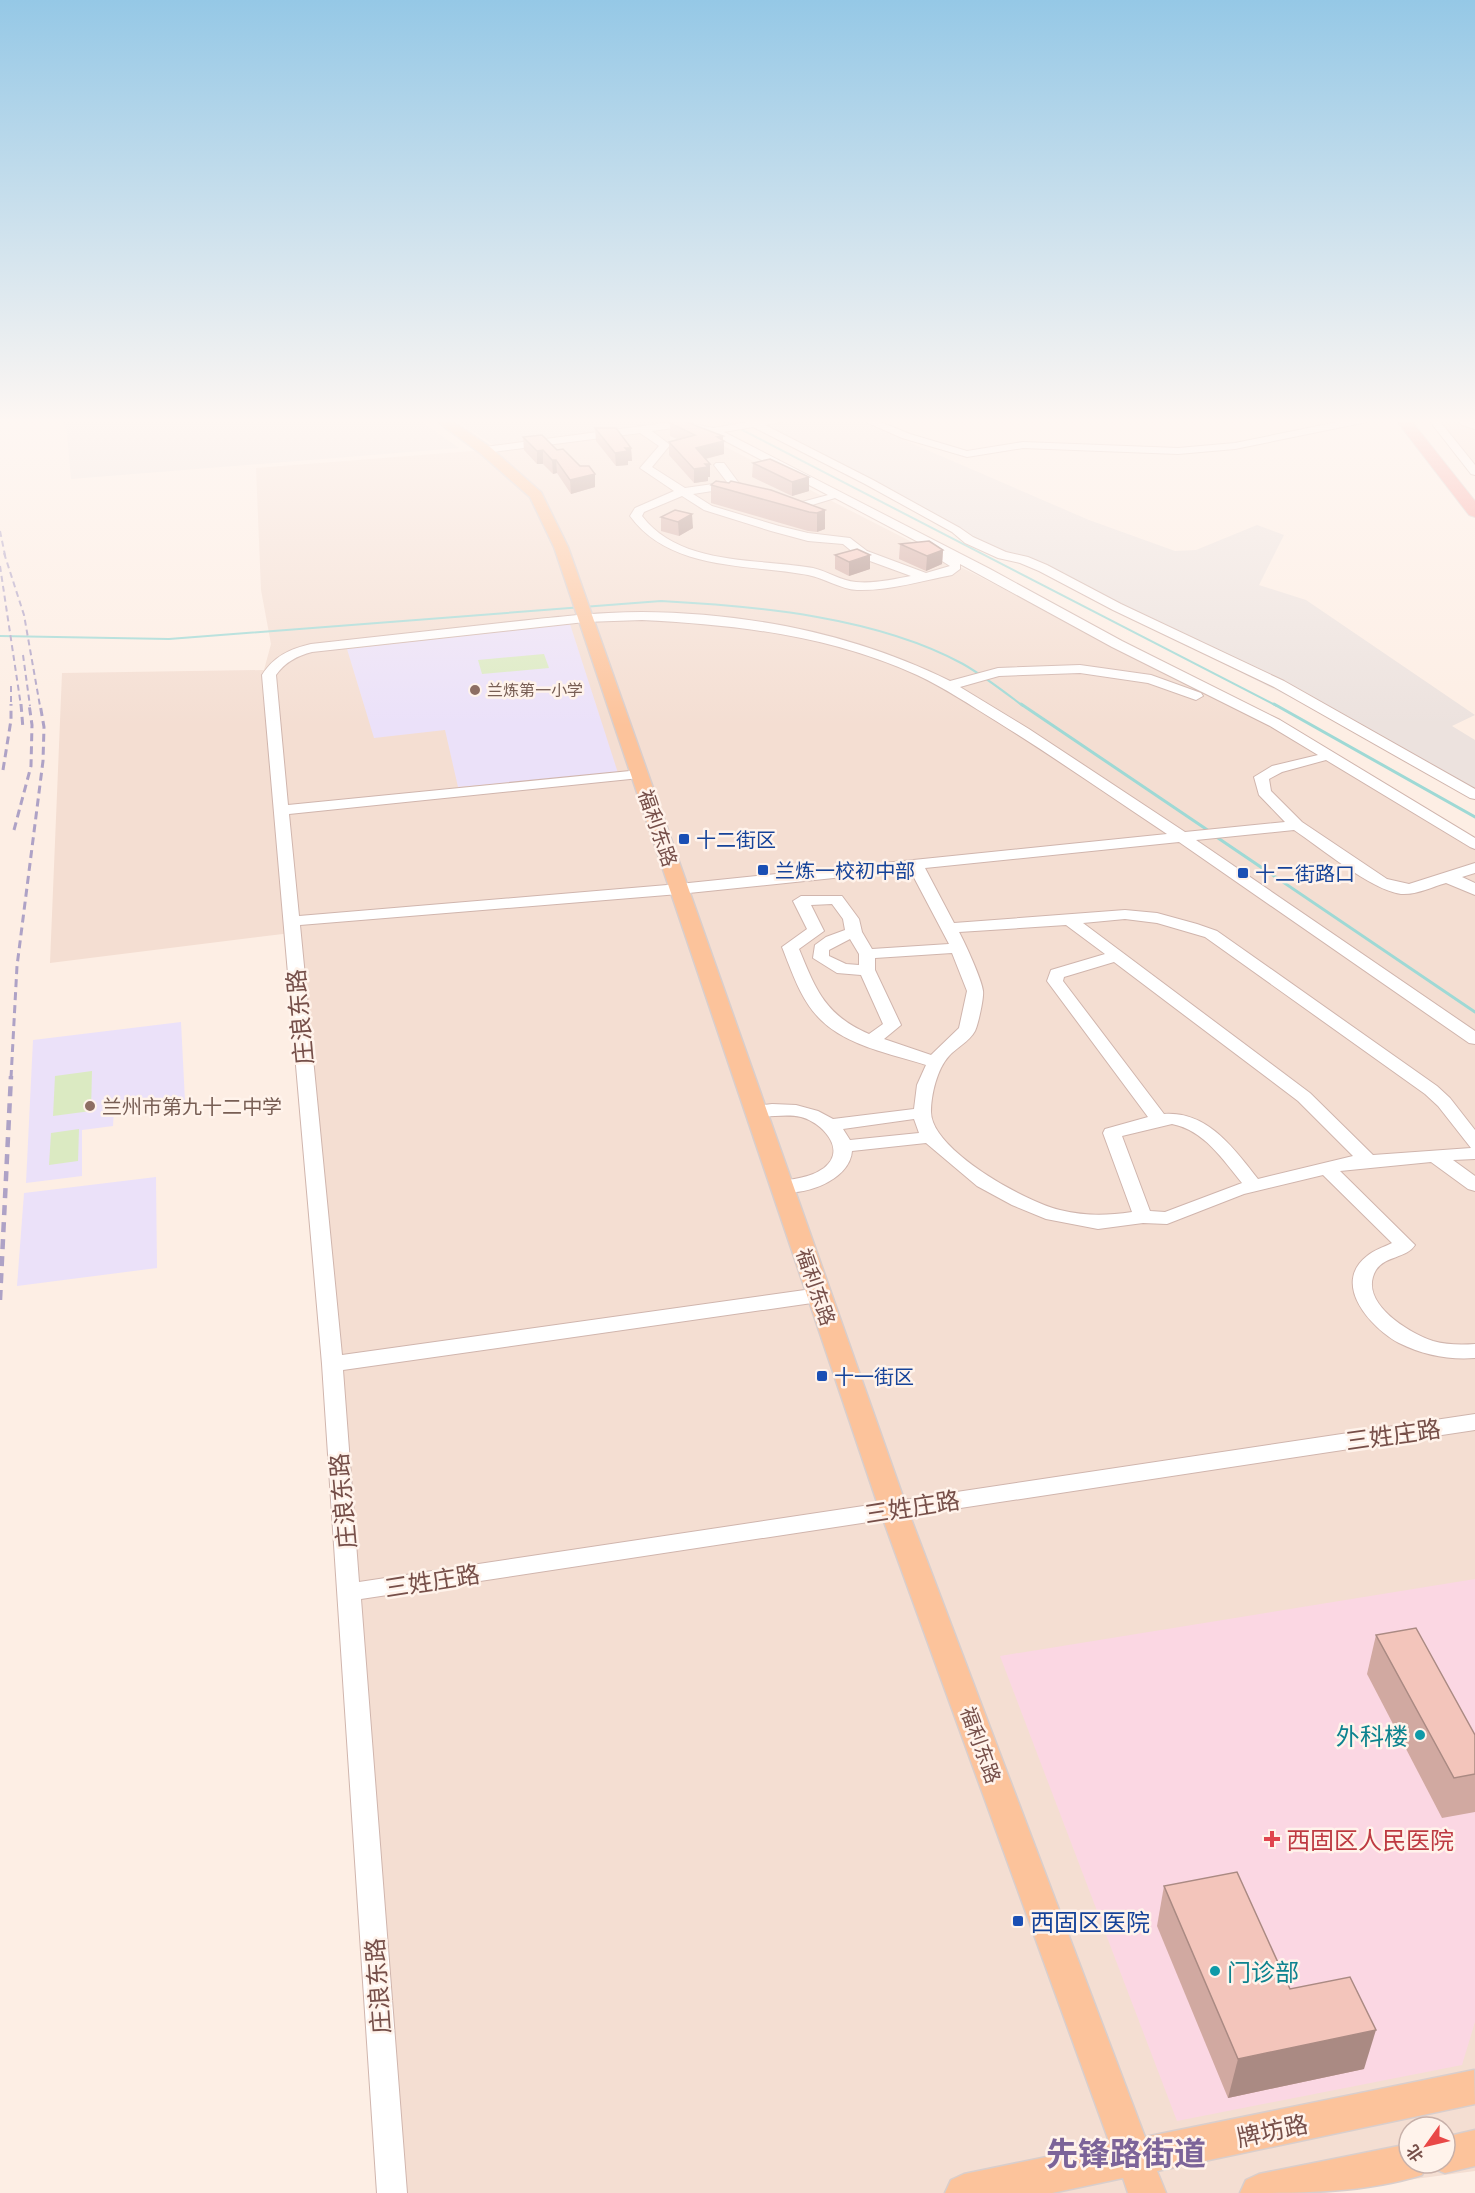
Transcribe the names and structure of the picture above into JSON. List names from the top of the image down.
{
  "streets": {
    "main road": ["福利东路", "牌坊路"],
    "street": ["庄浪东路", "三姓庄路"]
  },
  "crossings": [
    ["福利东路", "庄浪东路"],
    ["福利东路", "三姓庄路"],
    ["福利东路", "牌坊路"],
    ["庄浪东路", "三姓庄路"]
  ],
  "districts": ["先锋路街道"],
  "places": {
    "other": [
      "兰炼第一小学",
      "兰州市第九十二中学",
      "外科楼",
      "门诊部"
    ],
    "transit": [
      "十二街区",
      "兰炼一校初中部",
      "十二街路口",
      "十一街区",
      "西固区医院"
    ],
    "health": ["西固区人民医院"]
  },
  "north": "bottom left"
}
